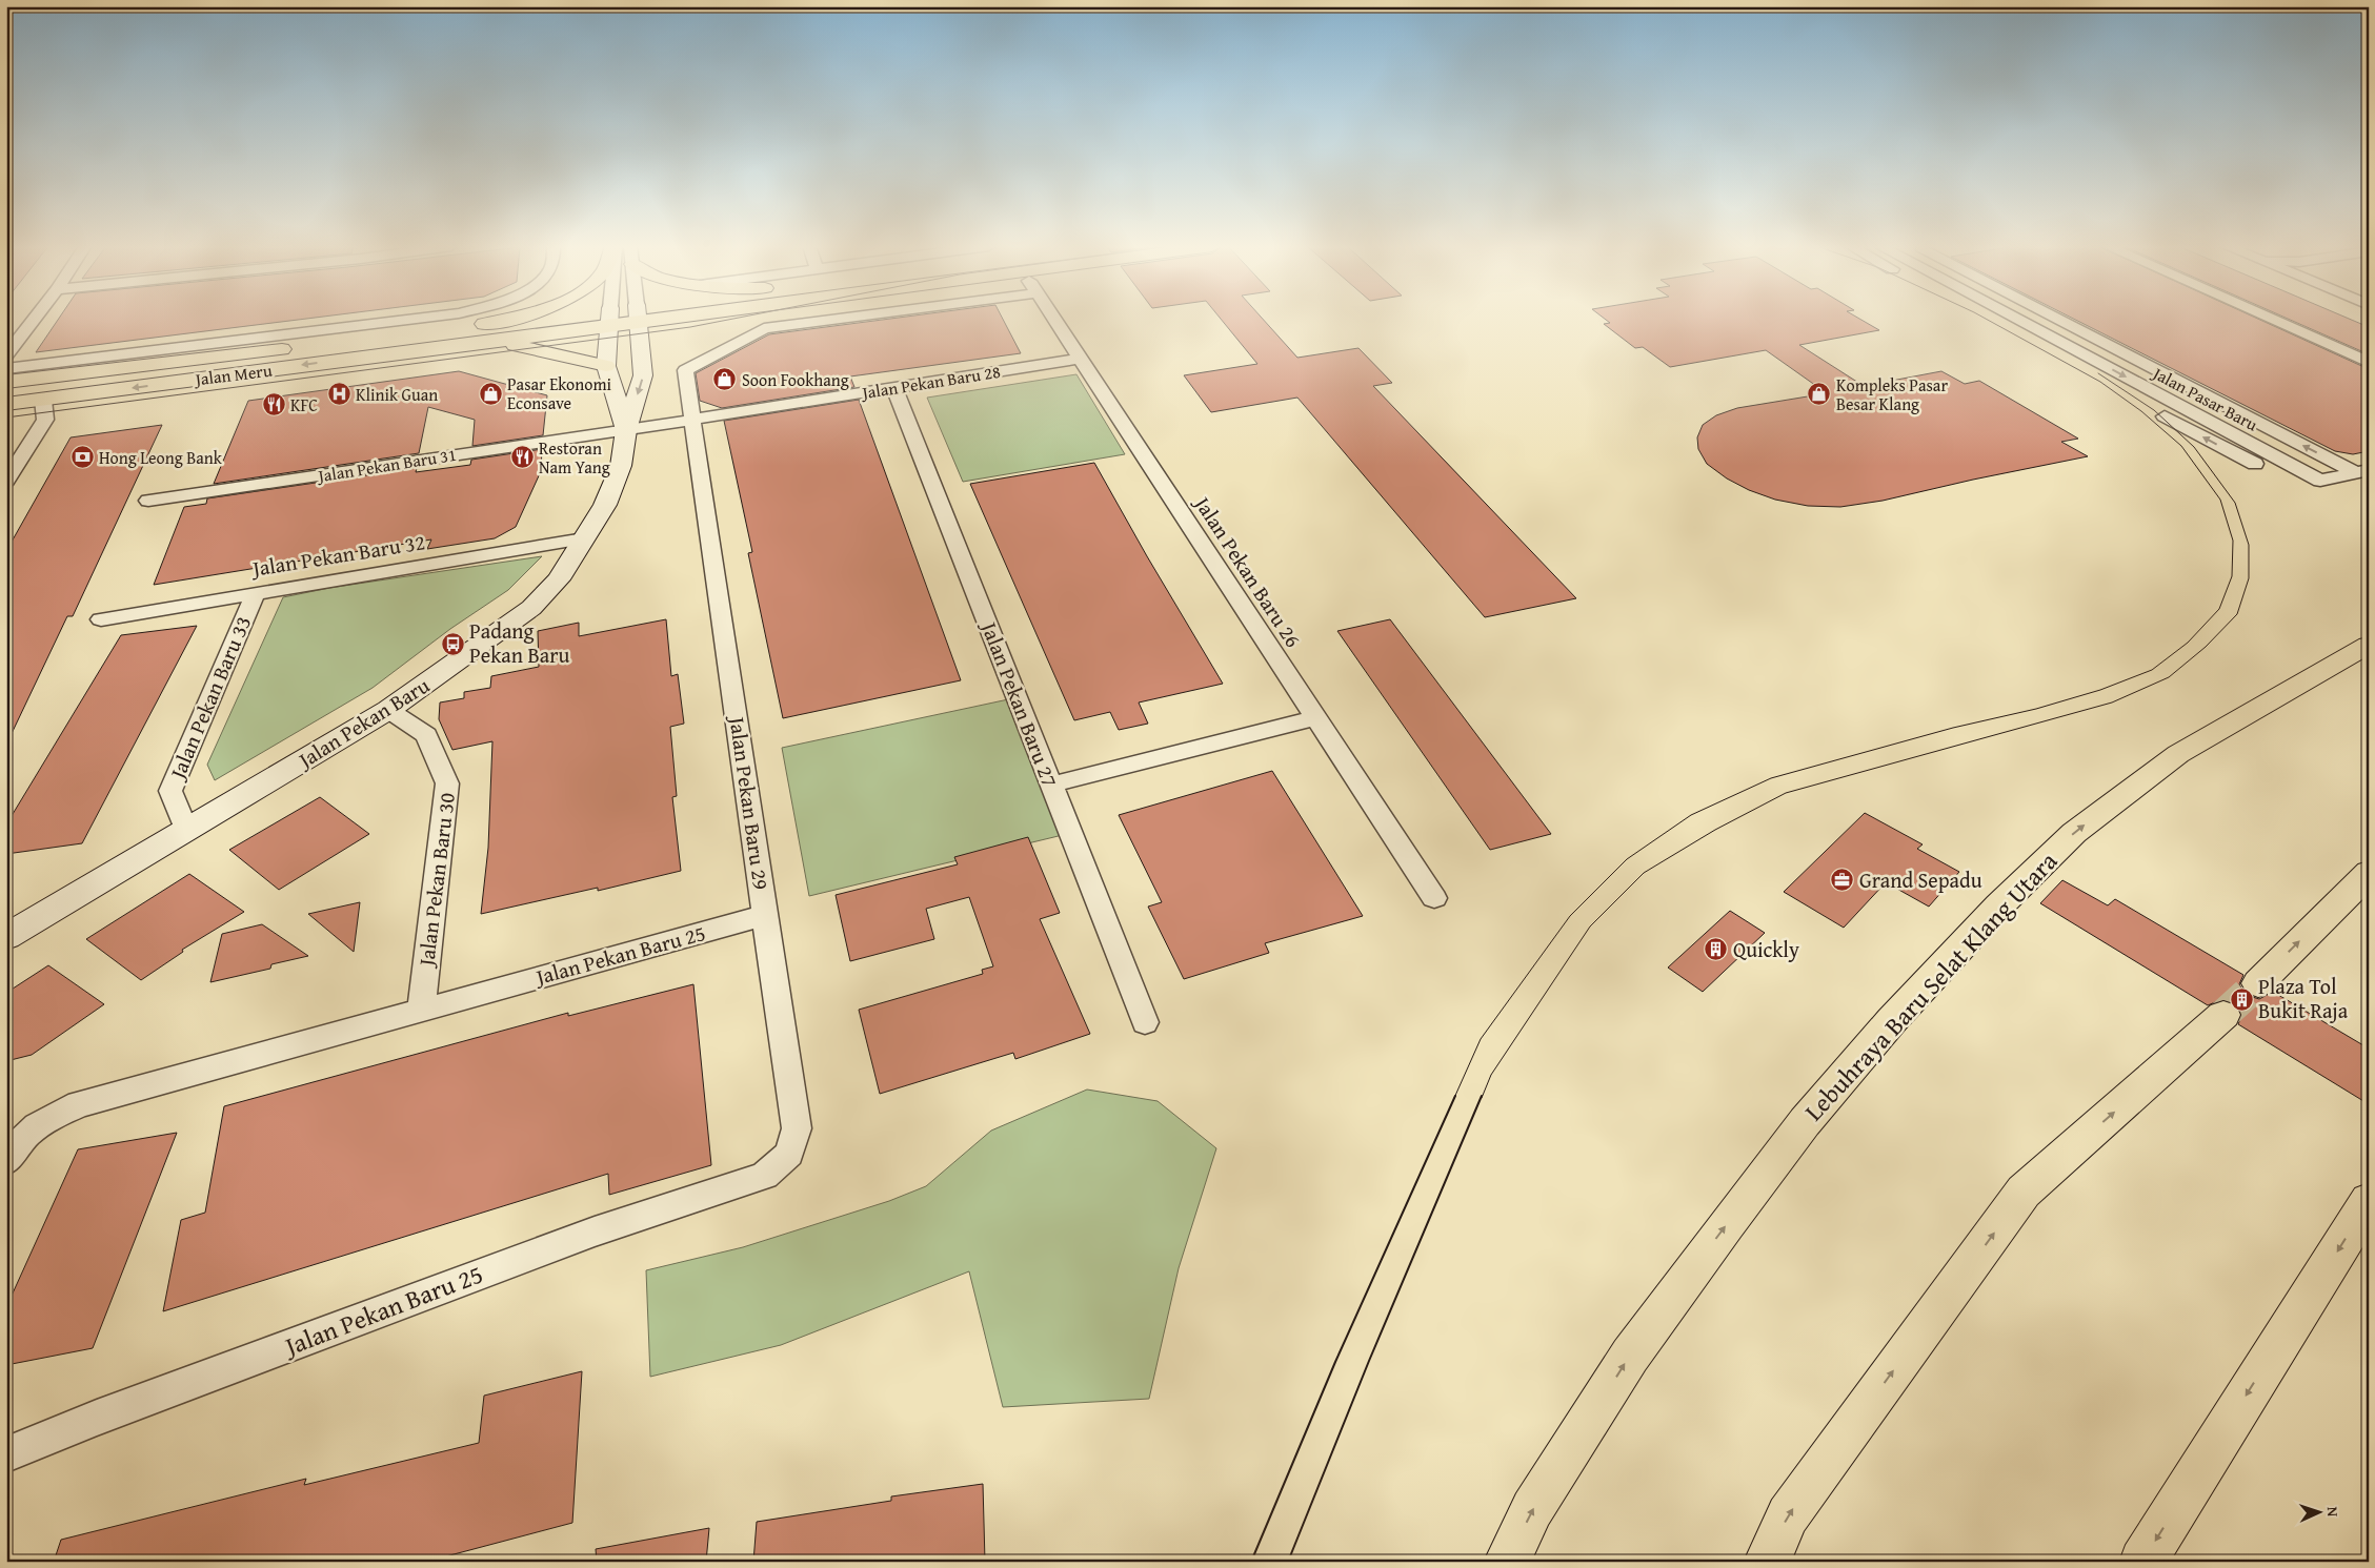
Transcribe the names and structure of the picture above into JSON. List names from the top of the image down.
{
  "streets": {
    "highway": ["Jalan Meru", "Lebuhraya Baru Selat Klang Utara"],
    "street": [
      "Jalan Pekan Baru 28",
      "Jalan Pasar Baru",
      "Jalan Pekan Baru 31",
      "Jalan Pekan Baru 32",
      "Jalan Pekan Baru 26",
      "Jalan Pekan Baru 33",
      "Jalan Pekan Baru 27",
      "Jalan Pekan Baru",
      "Jalan Pekan Baru 29",
      "Jalan Pekan Baru 30",
      "Jalan Pekan Baru 25"
    ]
  },
  "crossings": [
    ["Jalan Pekan Baru 28", "Jalan Pekan Baru 31"],
    ["Jalan Pekan Baru 28", "Jalan Pekan Baru 26"],
    ["Jalan Pekan Baru 28", "Jalan Pekan Baru 27"],
    ["Jalan Pekan Baru 28", "Jalan Pekan Baru"],
    ["Jalan Pekan Baru 28", "Jalan Pekan Baru 29"],
    ["Jalan Pekan Baru 31", "Jalan Pekan Baru"],
    ["Jalan Pekan Baru 32", "Jalan Pekan Baru 33"],
    ["Jalan Pekan Baru 32", "Jalan Pekan Baru"],
    ["Jalan Pekan Baru 33", "Jalan Pekan Baru"],
    ["Jalan Pekan Baru", "Jalan Pekan Baru 30"],
    ["Jalan Pekan Baru 29", "Jalan Pekan Baru 25"],
    ["Jalan Pekan Baru 30", "Jalan Pekan Baru 25"]
  ],
  "places": {
    "shop": ["Soon Fookhang", "Pasar Ekonomi Econsave", "Kompleks Pasar Besar Klang"],
    "hospital": ["Klinik Guan"],
    "restaurant": ["KFC", "Restoran Nam Yang"],
    "bank": ["Hong Leong Bank"],
    "bus stop": ["Padang Pekan Baru"],
    "office": ["Grand Sepadu"],
    "building": ["Quickly", "Plaza Tol Bukit Raja"]
  },
  "north": "right"
}
